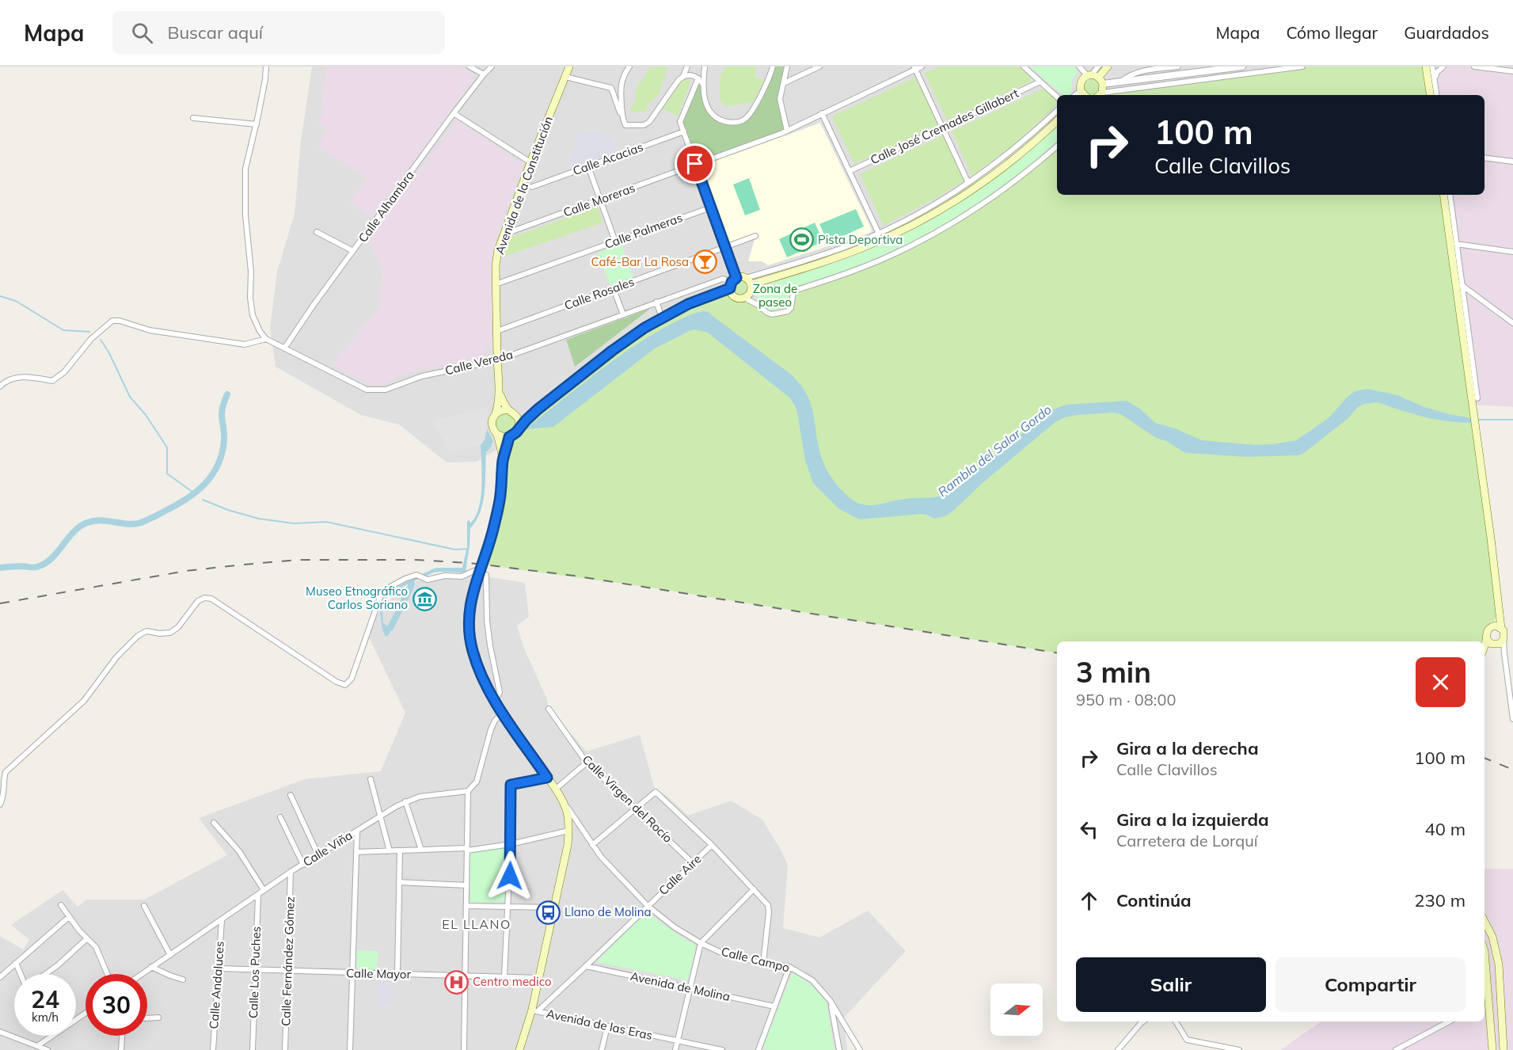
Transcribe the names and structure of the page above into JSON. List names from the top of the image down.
{
  "streets": {
    "main road": ["Avenida de la Constitución"],
    "street": [
      "Calle José Cremades Gillabert",
      "Calle Acacias",
      "Calle Moreras",
      "Calle Alhambra",
      "Calle Palmeras",
      "Calle Rosales",
      "Calle Vereda",
      "Calle Virgen del Rocío",
      "Calle Viña",
      "Calle Aire",
      "Calle Campo",
      "Calle Fernández Gómez",
      "Calle Los Puches",
      "Calle Mayor",
      "Calle Andaluces",
      "Avenida de Molina",
      "Avenida de las Eras"
    ]
  },
  "crossings": [
    ["Avenida de la Constitución", "Calle Moreras"],
    ["Avenida de la Constitución", "Calle Palmeras"],
    ["Avenida de la Constitución", "Calle Rosales"],
    ["Avenida de la Constitución", "Calle Vereda"],
    ["Calle Alhambra", "Calle Vereda"],
    ["Calle Virgen del Rocío", "Calle Aire"],
    ["Calle Viña", "Calle Fernández Gómez"],
    ["Calle Viña", "Calle Los Puches"],
    ["Calle Viña", "Calle Andaluces"],
    ["Calle Aire", "Calle Campo"],
    ["Calle Aire", "Avenida de Molina"],
    ["Calle Aire", "Avenida de las Eras"],
    ["Calle Fernández Gómez", "Calle Mayor"],
    ["Calle Los Puches", "Calle Mayor"],
    ["Calle Mayor", "Calle Andaluces"]
  ],
  "districts": ["EL LLANO"],
  "water": ["Rambla del Salar Gordo"],
  "parks": ["Zona de paseo"],
  "places": {
    "sports": ["Pista Deportiva"],
    "bar": ["Café-Bar La Rosa"],
    "museum": ["Museo Etnográfico Carlos Soriano"],
    "bus stop": ["Llano de Molina"],
    "hospital": ["Centro medico"]
  },
  "north": "right",
  "page": {
    "header": "Mapa",
    "search": "Buscar aquí",
    "nav": ["Mapa", "Cómo llegar", "Guardados"],
    "turn": ["100 m", "Calle Clavillos"],
    "heading": ["3 min", "950 m · 08:00"],
    "list": [
      {
        "name": "Gira a la derecha",
        "note": "Calle Clavillos",
        "value": "100 m"
      },
      {
        "name": "Gira a la izquierda",
        "note": "Carretera de Lorquí",
        "value": "40 m"
      },
      {
        "name": "Continúa",
        "value": "230 m"
      }
    ],
    "buttons": ["Salir", "Compartir"],
    "speed": "24 km/h",
    "limit": "30"
  }
}
